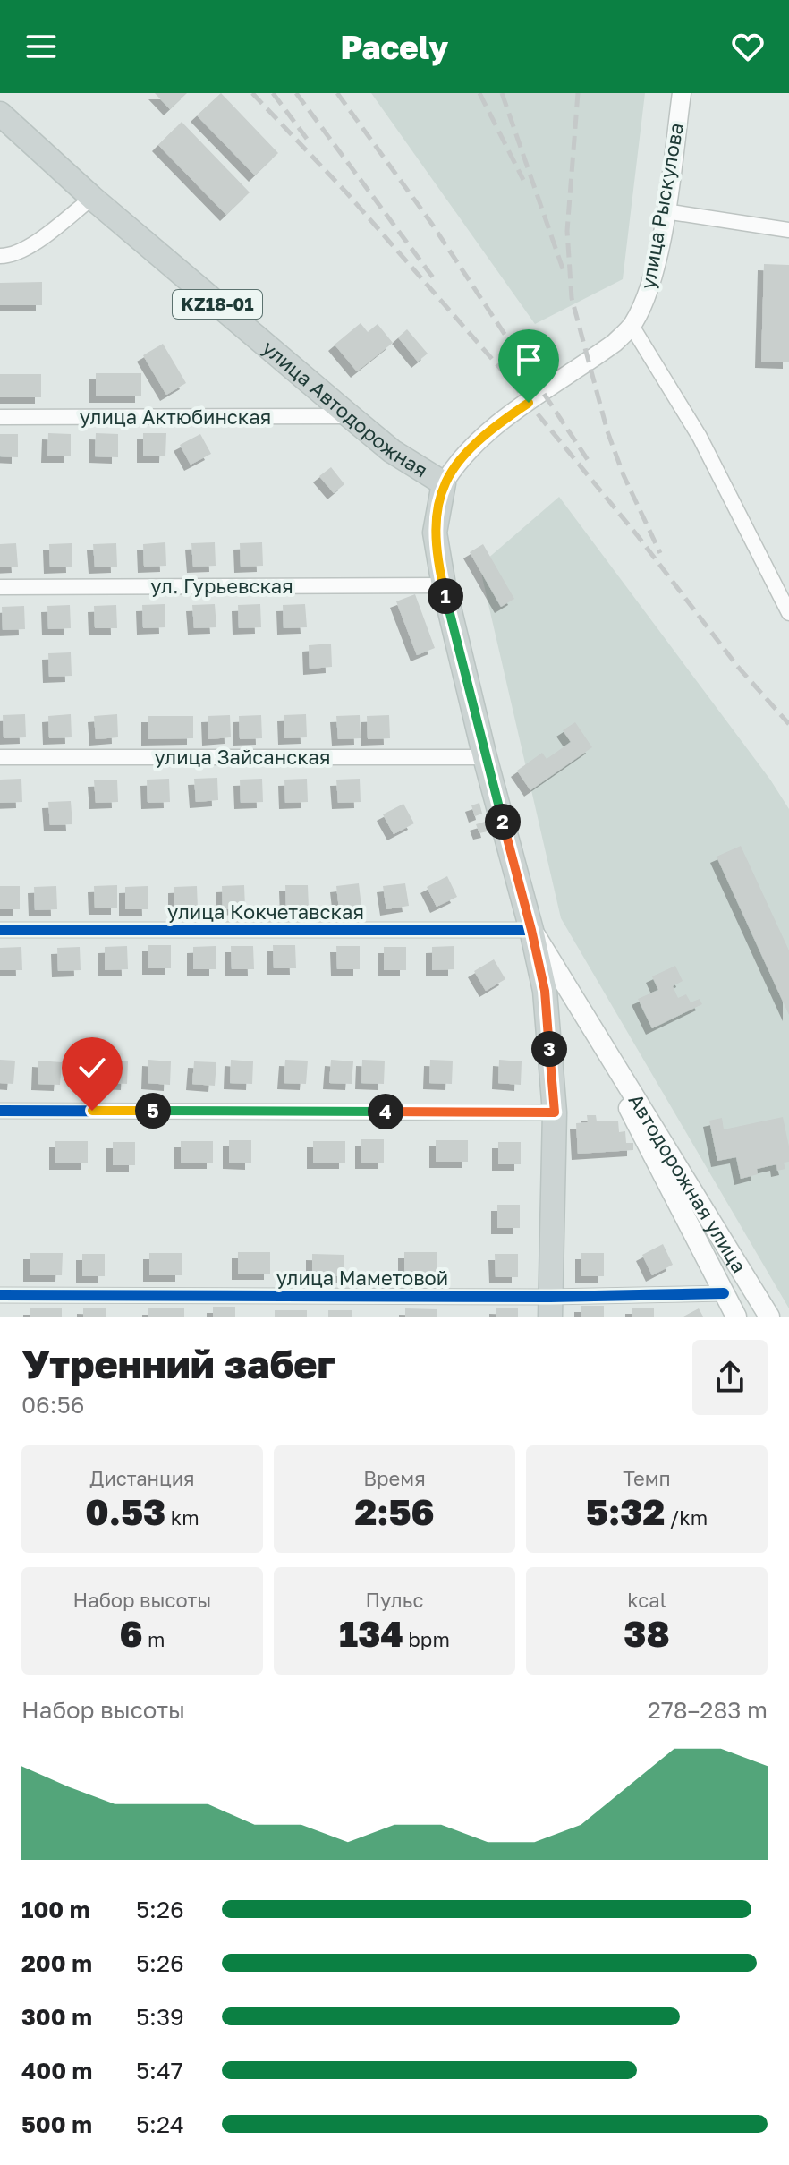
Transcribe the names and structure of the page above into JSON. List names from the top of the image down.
{
  "streets": {
    "main road": ["KZ18-01", "улица Автодорожная", "Автодорожная улица"],
    "street": [
      "улица Рыскулова",
      "улица Актюбинская",
      "ул. Гурьевская",
      "улица Зайсанская",
      "улица Кокчетавская",
      "улица Маметовой"
    ]
  },
  "crossings": [
    ["улица Рыскулова", "улица Автодорожная"],
    ["улица Автодорожная", "улица Актюбинская"],
    ["улица Автодорожная", "ул. Гурьевская"],
    ["улица Автодорожная", "улица Зайсанская"],
    ["улица Автодорожная", "улица Кокчетавская"],
    ["улица Автодорожная", "Автодорожная улица"],
    ["улица Автодорожная", "улица Маметовой"],
    ["улица Кокчетавская", "Автодорожная улица"],
    ["Автодорожная улица", "улица Маметовой"]
  ],
  "page": {
    "header": "Pacely",
    "pins": [
      "1",
      "2",
      "3",
      "5",
      "4"
    ],
    "heading": ["Утренний забег", "06:56"],
    "stats": [
      ["Дистанция", "0.53 km"],
      ["Время", "2:56"],
      ["Темп", "5:32 /km"],
      ["Набор высоты", "6 m"],
      ["Пульс", "134 bpm"],
      ["kcal", "38"]
    ],
    "chart": ["Набор высоты", "278–283 m"],
    "list": [
      {
        "name": "100 m",
        "note": "5:26"
      },
      {
        "name": "200 m",
        "note": "5:26"
      },
      {
        "name": "300 m",
        "note": "5:39"
      },
      {
        "name": "400 m",
        "note": "5:47"
      },
      {
        "name": "500 m",
        "note": "5:24"
      }
    ]
  }
}
